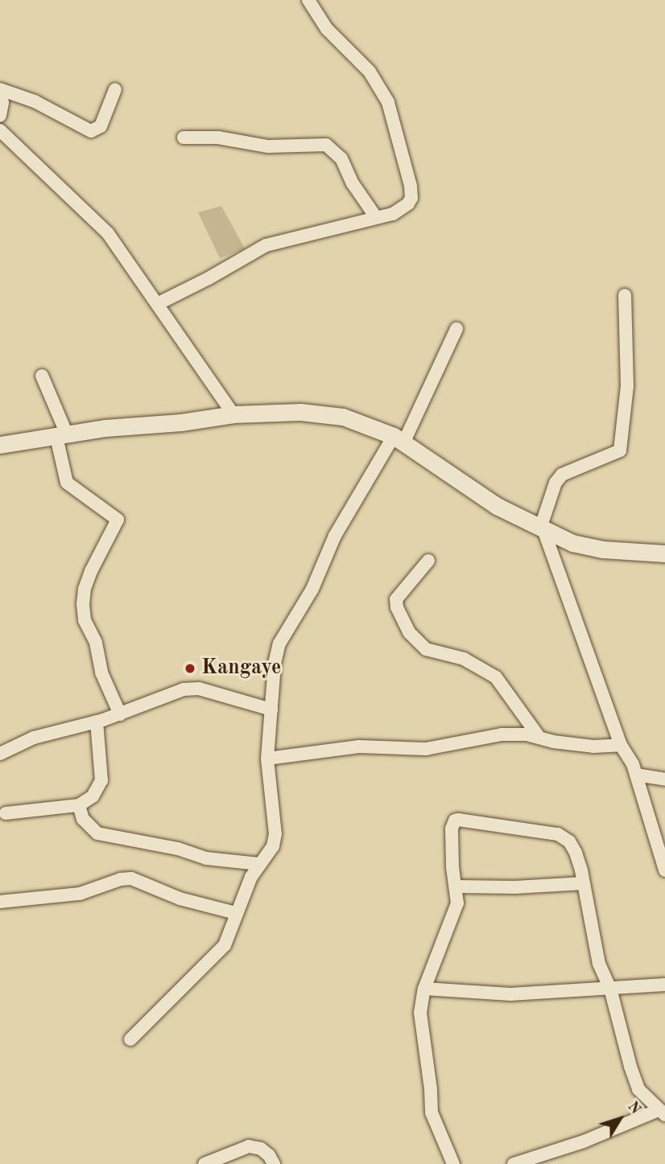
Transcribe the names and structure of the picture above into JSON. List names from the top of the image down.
{
  "places": ["Kangaye"],
  "north": "top right"
}
